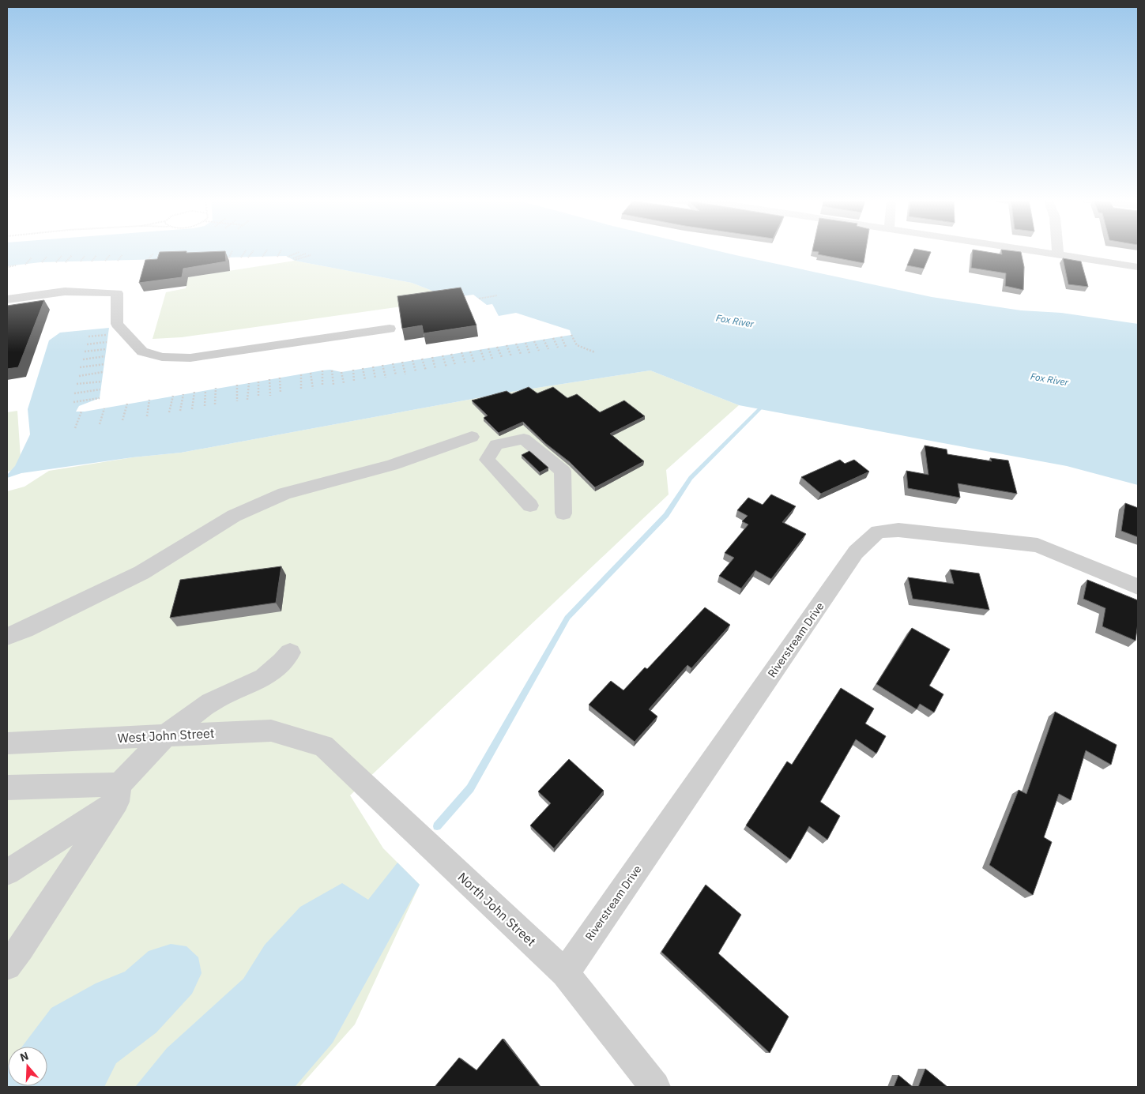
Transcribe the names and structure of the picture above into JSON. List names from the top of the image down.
{
  "streets": {
    "street": ["Riverstream Drive", "West John Street", "North John Street"]
  },
  "crossings": [
    ["Riverstream Drive", "North John Street"],
    ["West John Street", "North John Street"]
  ],
  "water": ["Fox River"],
  "north": "top"
}
